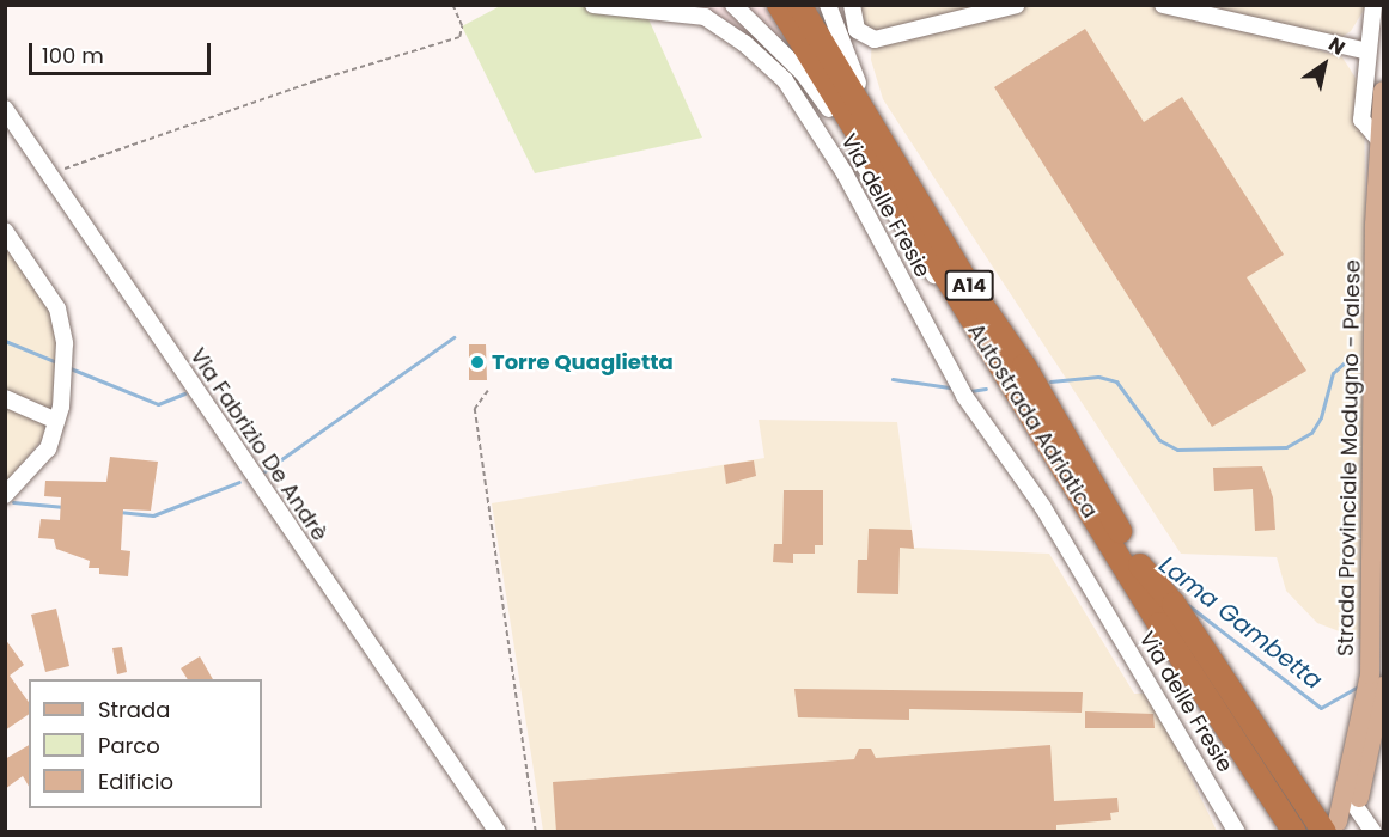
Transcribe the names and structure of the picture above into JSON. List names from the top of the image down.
{
  "streets": {
    "highway": ["A14", "Autostrada Adriatica"],
    "main road": ["Strada Provinciale Modugno - Palese"],
    "street": ["Via delle Fresie", "Via Fabrizio De Andrè"]
  },
  "crossings": [
    ["A14", "Autostrada Adriatica"],
    ["A14", "Strada Provinciale Modugno - Palese"]
  ],
  "water": ["Lama Gambetta"],
  "places": ["Torre Quaglietta"],
  "legend": ["Strada", "Parco", "Edificio"],
  "scale_bar": "100 m",
  "north": "top right"
}
